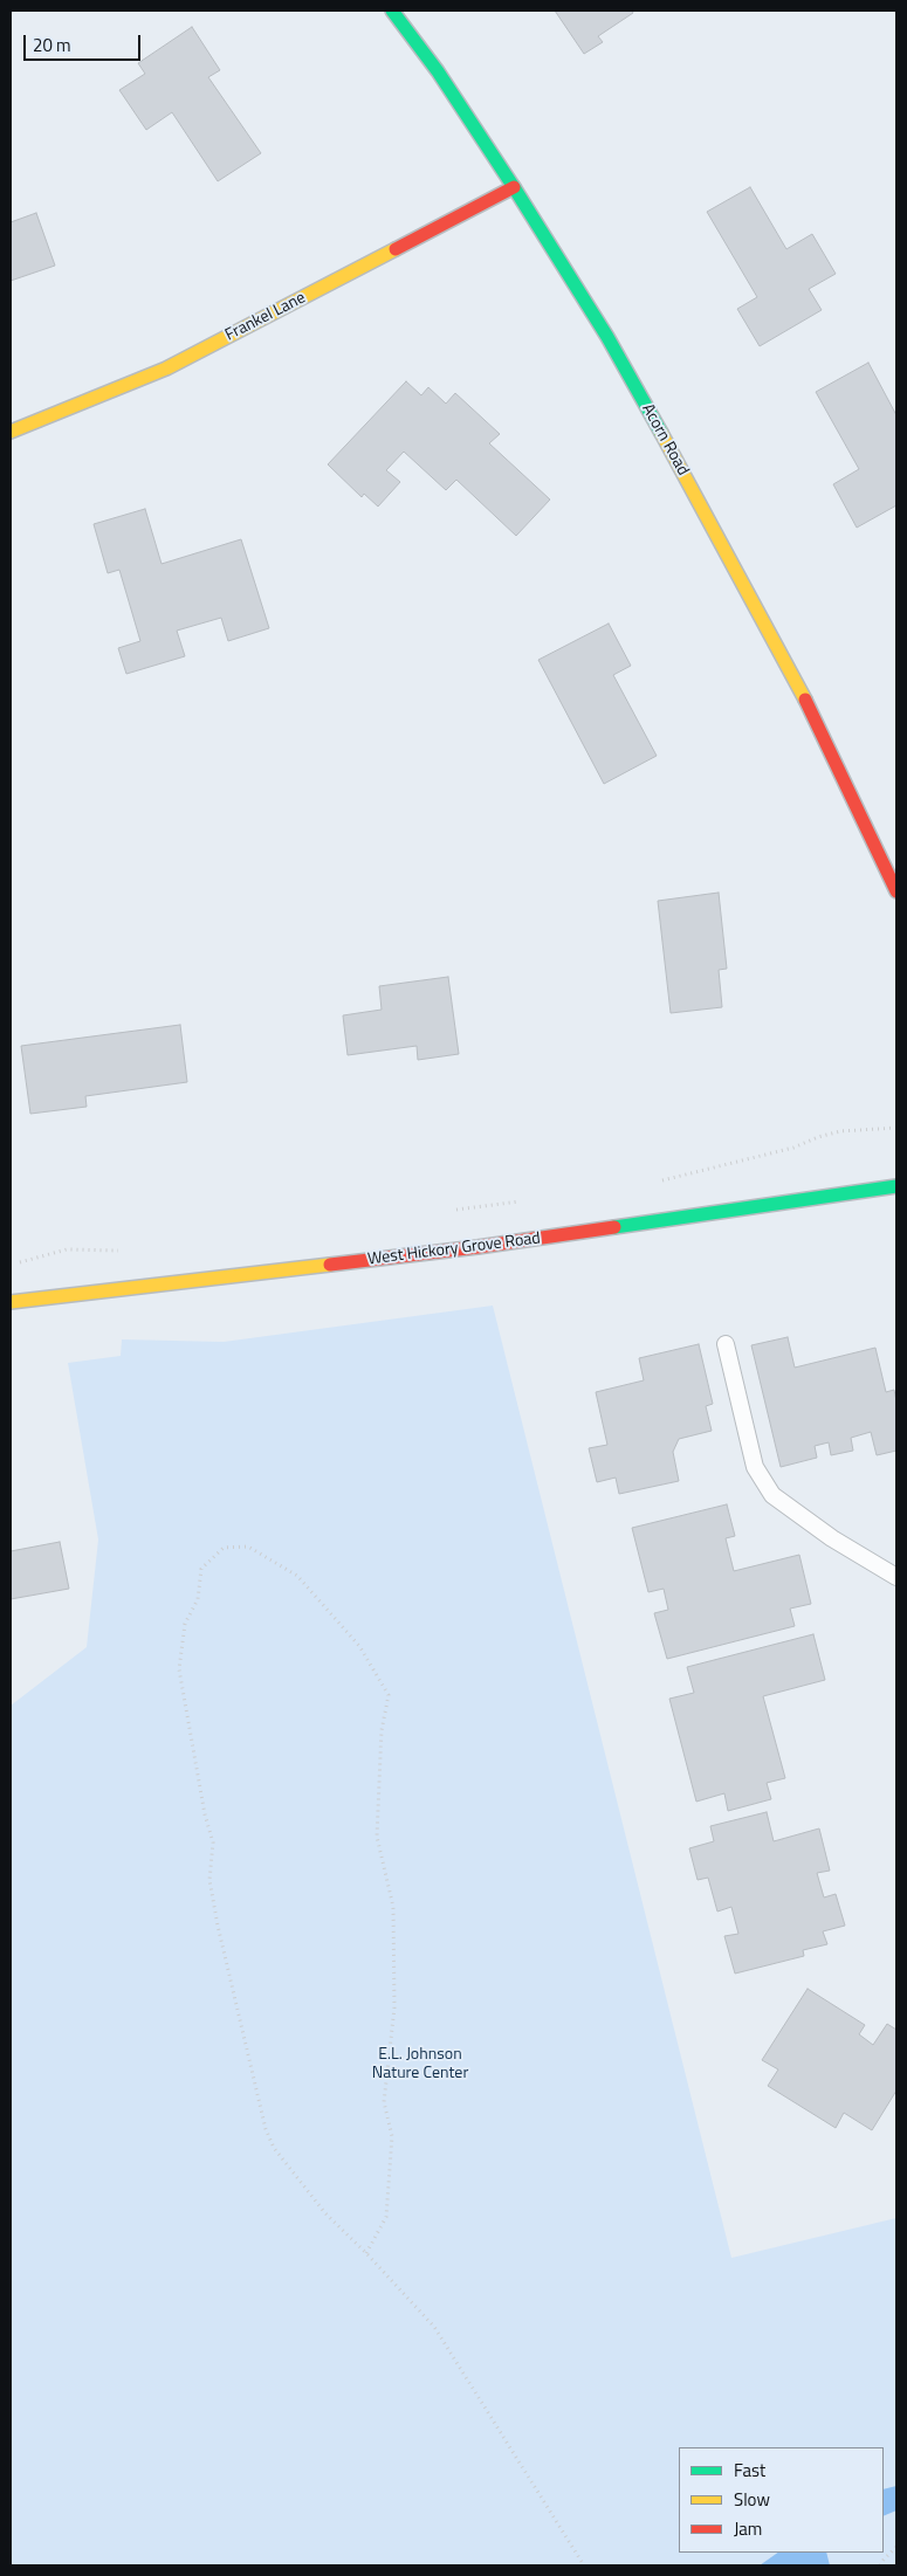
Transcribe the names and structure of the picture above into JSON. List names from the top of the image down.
{
  "streets": {
    "street": ["Frankel Lane", "Acorn Road", "West Hickory Grove Road"]
  },
  "crossings": [
    ["Frankel Lane", "Acorn Road"]
  ],
  "parks": ["E.L. Johnson Nature Center"],
  "legend": ["Fast", "Slow", "Jam"],
  "scale_bar": "20 m"
}
